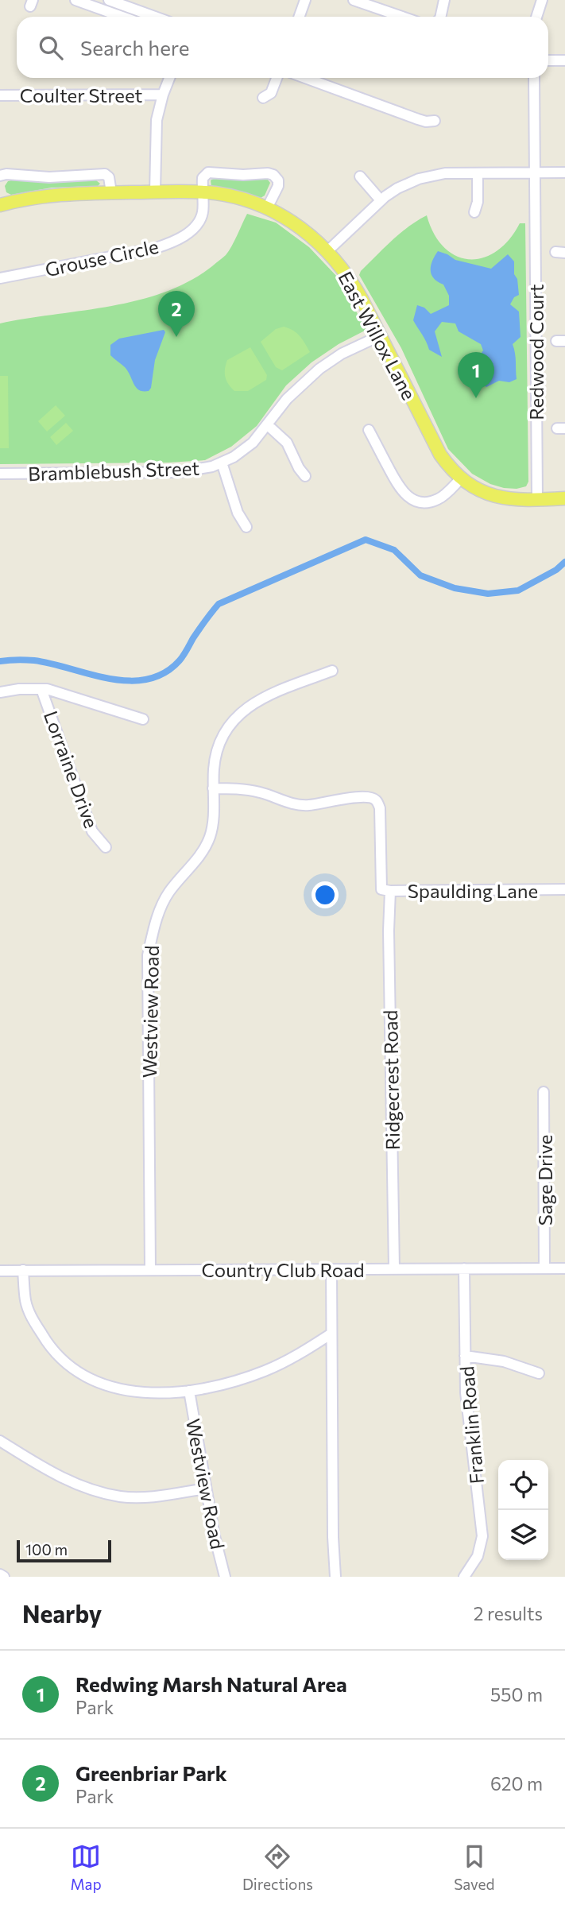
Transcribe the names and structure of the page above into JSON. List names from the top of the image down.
{
  "streets": {
    "main road": ["East Willox Lane"],
    "street": [
      "Coulter Street",
      "Grouse Circle",
      "Redwood Court",
      "Bramblebush Street",
      "Lorraine Drive",
      "Spaulding Lane",
      "Westview Road",
      "Ridgecrest Road",
      "Sage Drive",
      "Country Club Road",
      "Franklin Road"
    ]
  },
  "crossings": [
    ["Grouse Circle", "East Willox Lane"],
    ["East Willox Lane", "Redwood Court"],
    ["East Willox Lane", "Bramblebush Street"],
    ["Spaulding Lane", "Ridgecrest Road"],
    ["Westview Road", "Ridgecrest Road"],
    ["Westview Road", "Country Club Road"],
    ["Ridgecrest Road", "Country Club Road"],
    ["Sage Drive", "Country Club Road"],
    ["Country Club Road", "Franklin Road"]
  ],
  "scale_bar": "100 m",
  "page": {
    "search": "Search here",
    "pins": ["2", "1"],
    "scale": "100 m",
    "heading": ["Nearby", "2 results"],
    "list": [
      {
        "mark": "1",
        "name": "Redwing Marsh Natural Area",
        "note": "Park",
        "value": "550 m"
      },
      {
        "mark": "2",
        "name": "Greenbriar Park",
        "note": "Park",
        "value": "620 m"
      }
    ],
    "nav": ["Map", "Directions", "Saved"]
  }
}
